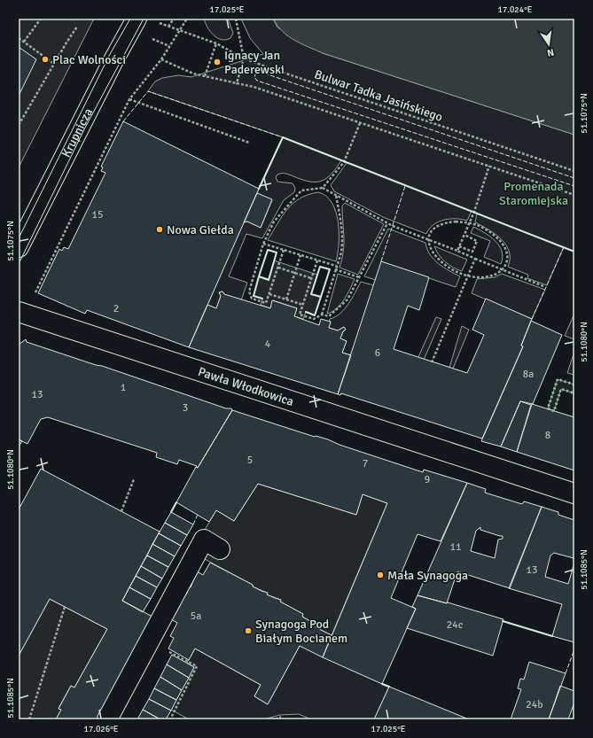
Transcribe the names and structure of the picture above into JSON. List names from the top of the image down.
{
  "streets": {
    "street": ["Krupnicza", "Pawła Włodkowica"],
    "path": ["Bulwar Tadka Jasińskiego"]
  },
  "parks": ["Promenada Staromiejska"],
  "places": [
    "Plac Wolności",
    "Ignacy Jan Paderewski",
    "Nowa Giełda",
    "Mała Synagoga",
    "Synagoga Pod Białym Bocianem"
  ],
  "house_numbers": [
    "15",
    "2",
    "4",
    "6",
    "8a",
    "1",
    "13",
    "3",
    "8",
    "5",
    "7",
    "9",
    "11",
    "13",
    "5a",
    "24c",
    "24b"
  ],
  "north": "bottom",
  "coordinates": [
    "17.025°E",
    "17.024°E",
    "51.1075°N",
    "51.1080°N",
    "51.1085°N",
    "17.026°E"
  ]
}
